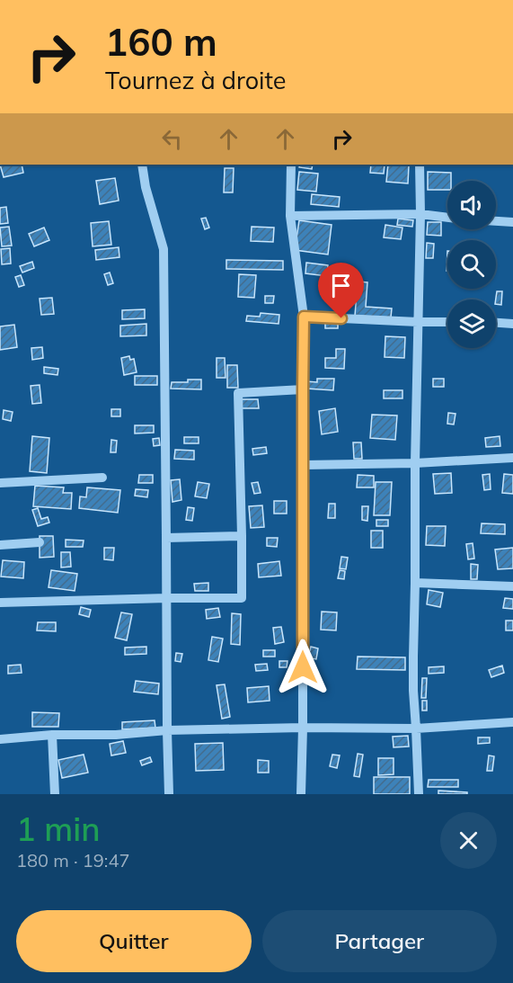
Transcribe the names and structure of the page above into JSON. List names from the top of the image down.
{
  "page": {
    "turn": ["160 m", "Tournez à droite"],
    "heading": ["1 min", "180 m · 19:47"],
    "buttons": ["Quitter", "Partager"]
  }
}
